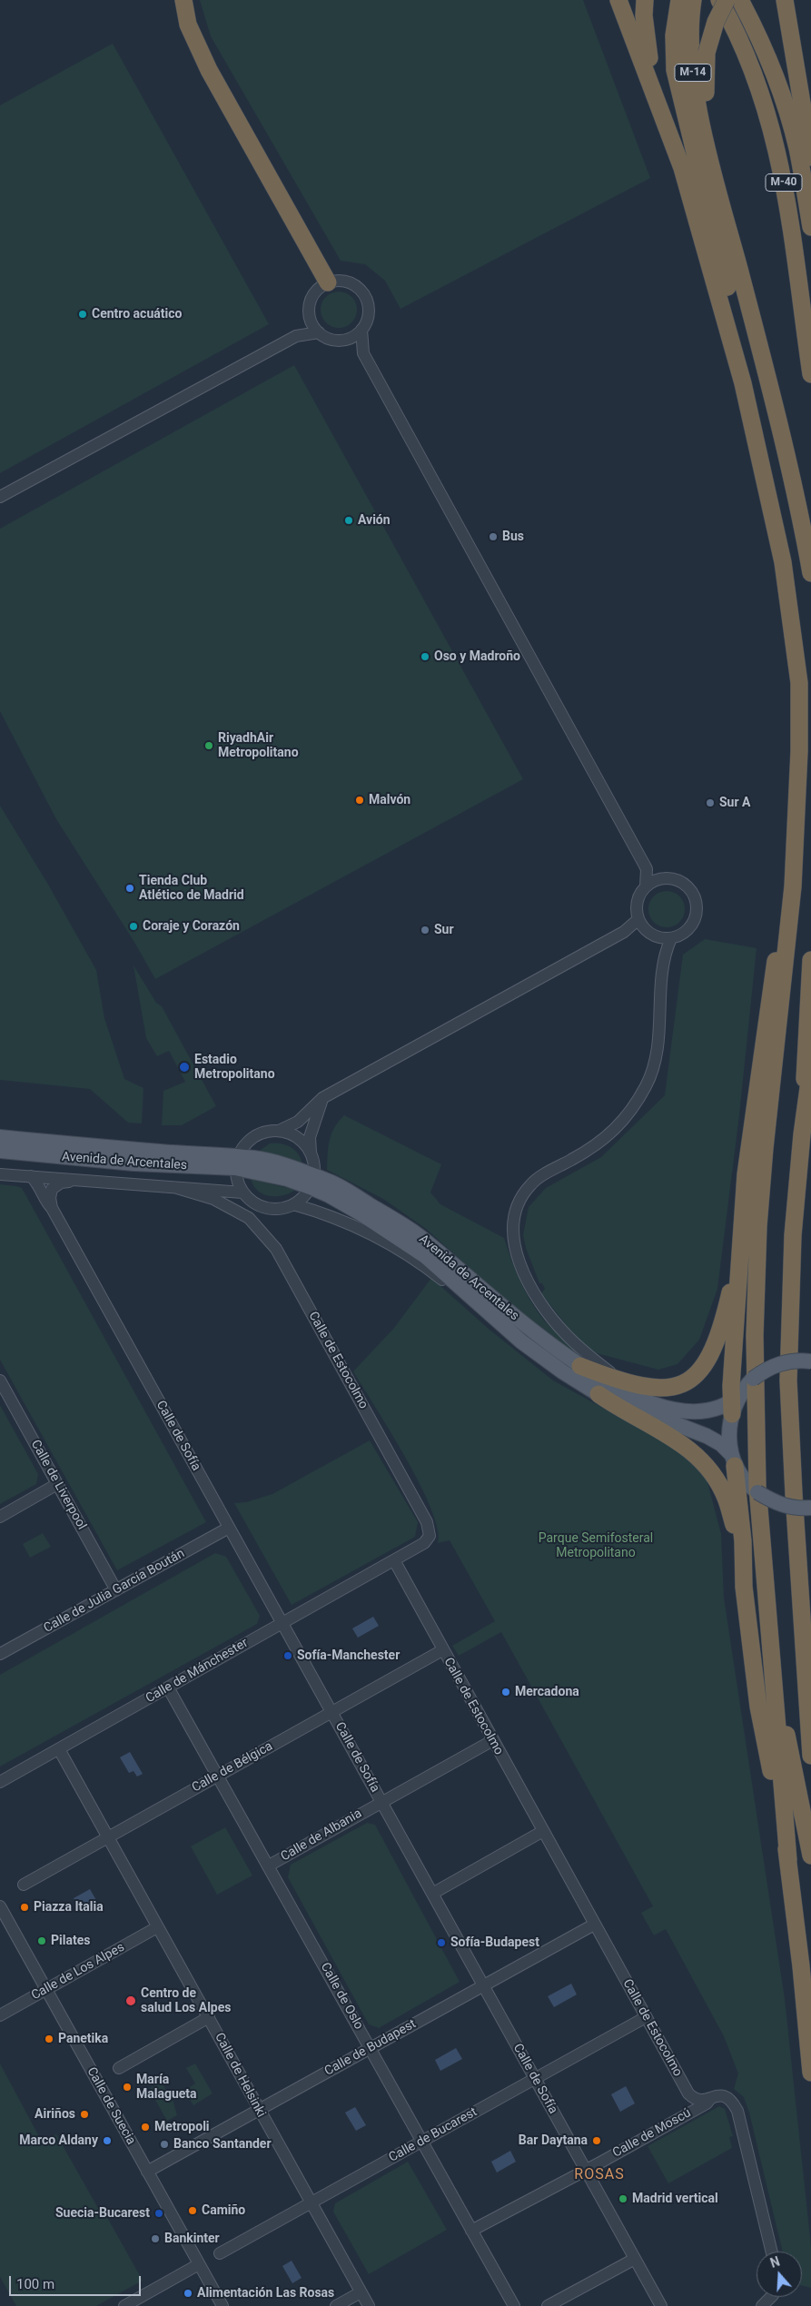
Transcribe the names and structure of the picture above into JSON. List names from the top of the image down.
{
  "streets": {
    "highway": ["M-14", "M-40"],
    "main road": ["Avenida de Arcentales"],
    "street": [
      "Calle de Estocolmo",
      "Calle de Sofía",
      "Calle de Liverpool",
      "Calle de Julia García Boután",
      "Calle de Mánchester",
      "Calle de Bélgica",
      "Calle de Albania",
      "Calle de Los Alpes",
      "Calle de Oslo",
      "Calle de Budapest",
      "Calle de Helsinki",
      "Calle de Suecia",
      "Calle de Moscú",
      "Calle de Bucarest"
    ]
  },
  "crossings": [
    ["Calle de Estocolmo", "Calle de Sofía"],
    ["Calle de Estocolmo", "Calle de Mánchester"],
    ["Calle de Estocolmo", "Calle de Bélgica"],
    ["Calle de Estocolmo", "Calle de Albania"],
    ["Calle de Estocolmo", "Calle de Budapest"],
    ["Calle de Estocolmo", "Calle de Moscú"],
    ["Calle de Estocolmo", "Calle de Bucarest"],
    ["Calle de Sofía", "Calle de Julia García Boután"],
    ["Calle de Sofía", "Calle de Mánchester"],
    ["Calle de Sofía", "Calle de Bélgica"],
    ["Calle de Sofía", "Calle de Albania"],
    ["Calle de Sofía", "Calle de Budapest"],
    ["Calle de Sofía", "Calle de Moscú"],
    ["Calle de Sofía", "Calle de Bucarest"],
    ["Calle de Liverpool", "Calle de Julia García Boután"],
    ["Calle de Mánchester", "Calle de Oslo"],
    ["Calle de Mánchester", "Calle de Helsinki"],
    ["Calle de Bélgica", "Calle de Oslo"],
    ["Calle de Bélgica", "Calle de Helsinki"],
    ["Calle de Albania", "Calle de Oslo"],
    ["Calle de Los Alpes", "Calle de Helsinki"],
    ["Calle de Los Alpes", "Calle de Suecia"],
    ["Calle de Oslo", "Calle de Budapest"],
    ["Calle de Oslo", "Calle de Moscú"],
    ["Calle de Oslo", "Calle de Bucarest"],
    ["Calle de Budapest", "Calle de Helsinki"],
    ["Calle de Budapest", "Calle de Suecia"],
    ["Calle de Helsinki", "Calle de Bucarest"]
  ],
  "districts": ["ROSAS"],
  "parks": ["Parque Semifosteral Metropolitano"],
  "places": [
    "Centro acuático",
    "Avión",
    "Bus",
    "Oso y Madroño",
    "RiyadhAir Metropolitano",
    "Malvón",
    "Sur A",
    "Tienda Club Atlético de Madrid",
    "Coraje y Corazón",
    "Sur",
    "Estadio Metropolitano",
    "Sofía-Manchester",
    "Mercadona",
    "Piazza Italia",
    "Pilates",
    "Sofía-Budapest",
    "Centro de salud Los Alpes",
    "Panetika",
    "María Malagueta",
    "Airiños",
    "Metropoli",
    "Marco Aldany",
    "Bar Daytana",
    "Banco Santander",
    "Madrid vertical",
    "Camiño",
    "Suecia-Bucarest",
    "Bankinter",
    "Alimentación Las Rosas"
  ],
  "scale_bar": "100 m",
  "north": "top"
}
